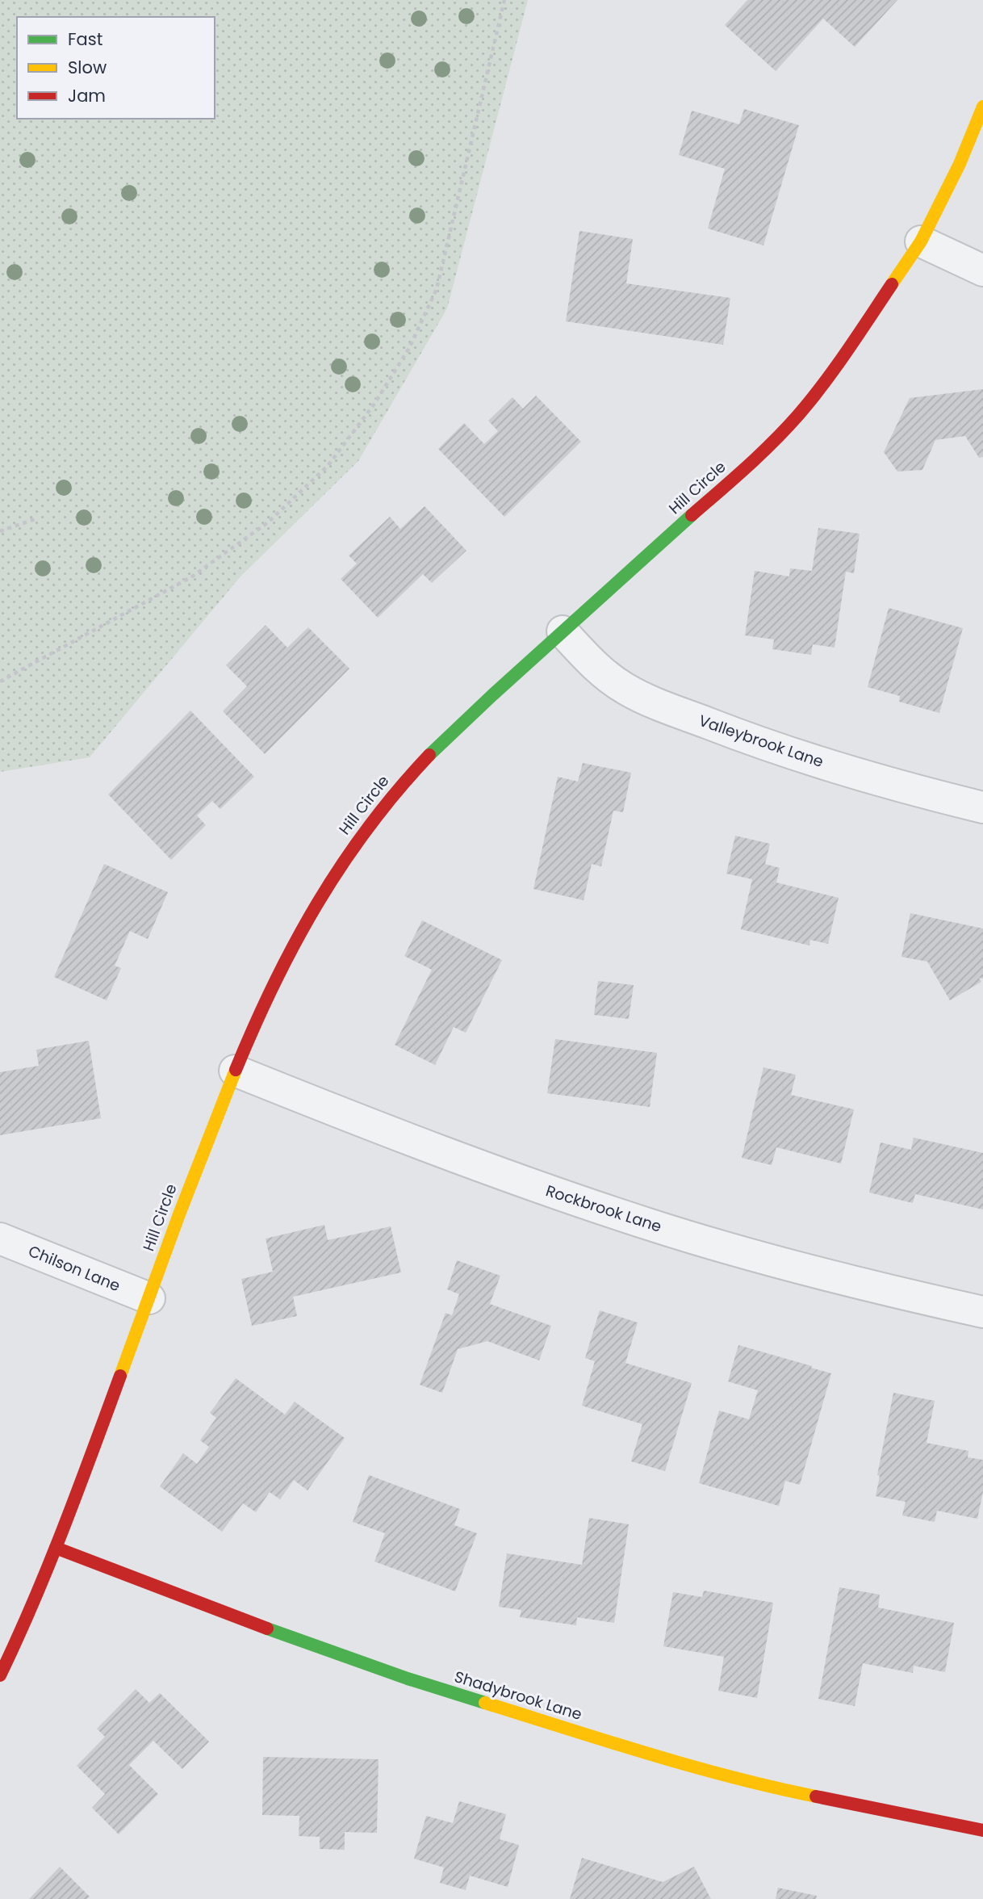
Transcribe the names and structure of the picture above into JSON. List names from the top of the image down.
{
  "streets": {
    "street": [
      "Hill Circle",
      "Valleybrook Lane",
      "Rockbrook Lane",
      "Chilson Lane",
      "Shadybrook Lane"
    ]
  },
  "crossings": [
    ["Hill Circle", "Valleybrook Lane"],
    ["Hill Circle", "Rockbrook Lane"],
    ["Hill Circle", "Chilson Lane"],
    ["Hill Circle", "Shadybrook Lane"]
  ],
  "legend": ["Fast", "Slow", "Jam"]
}
